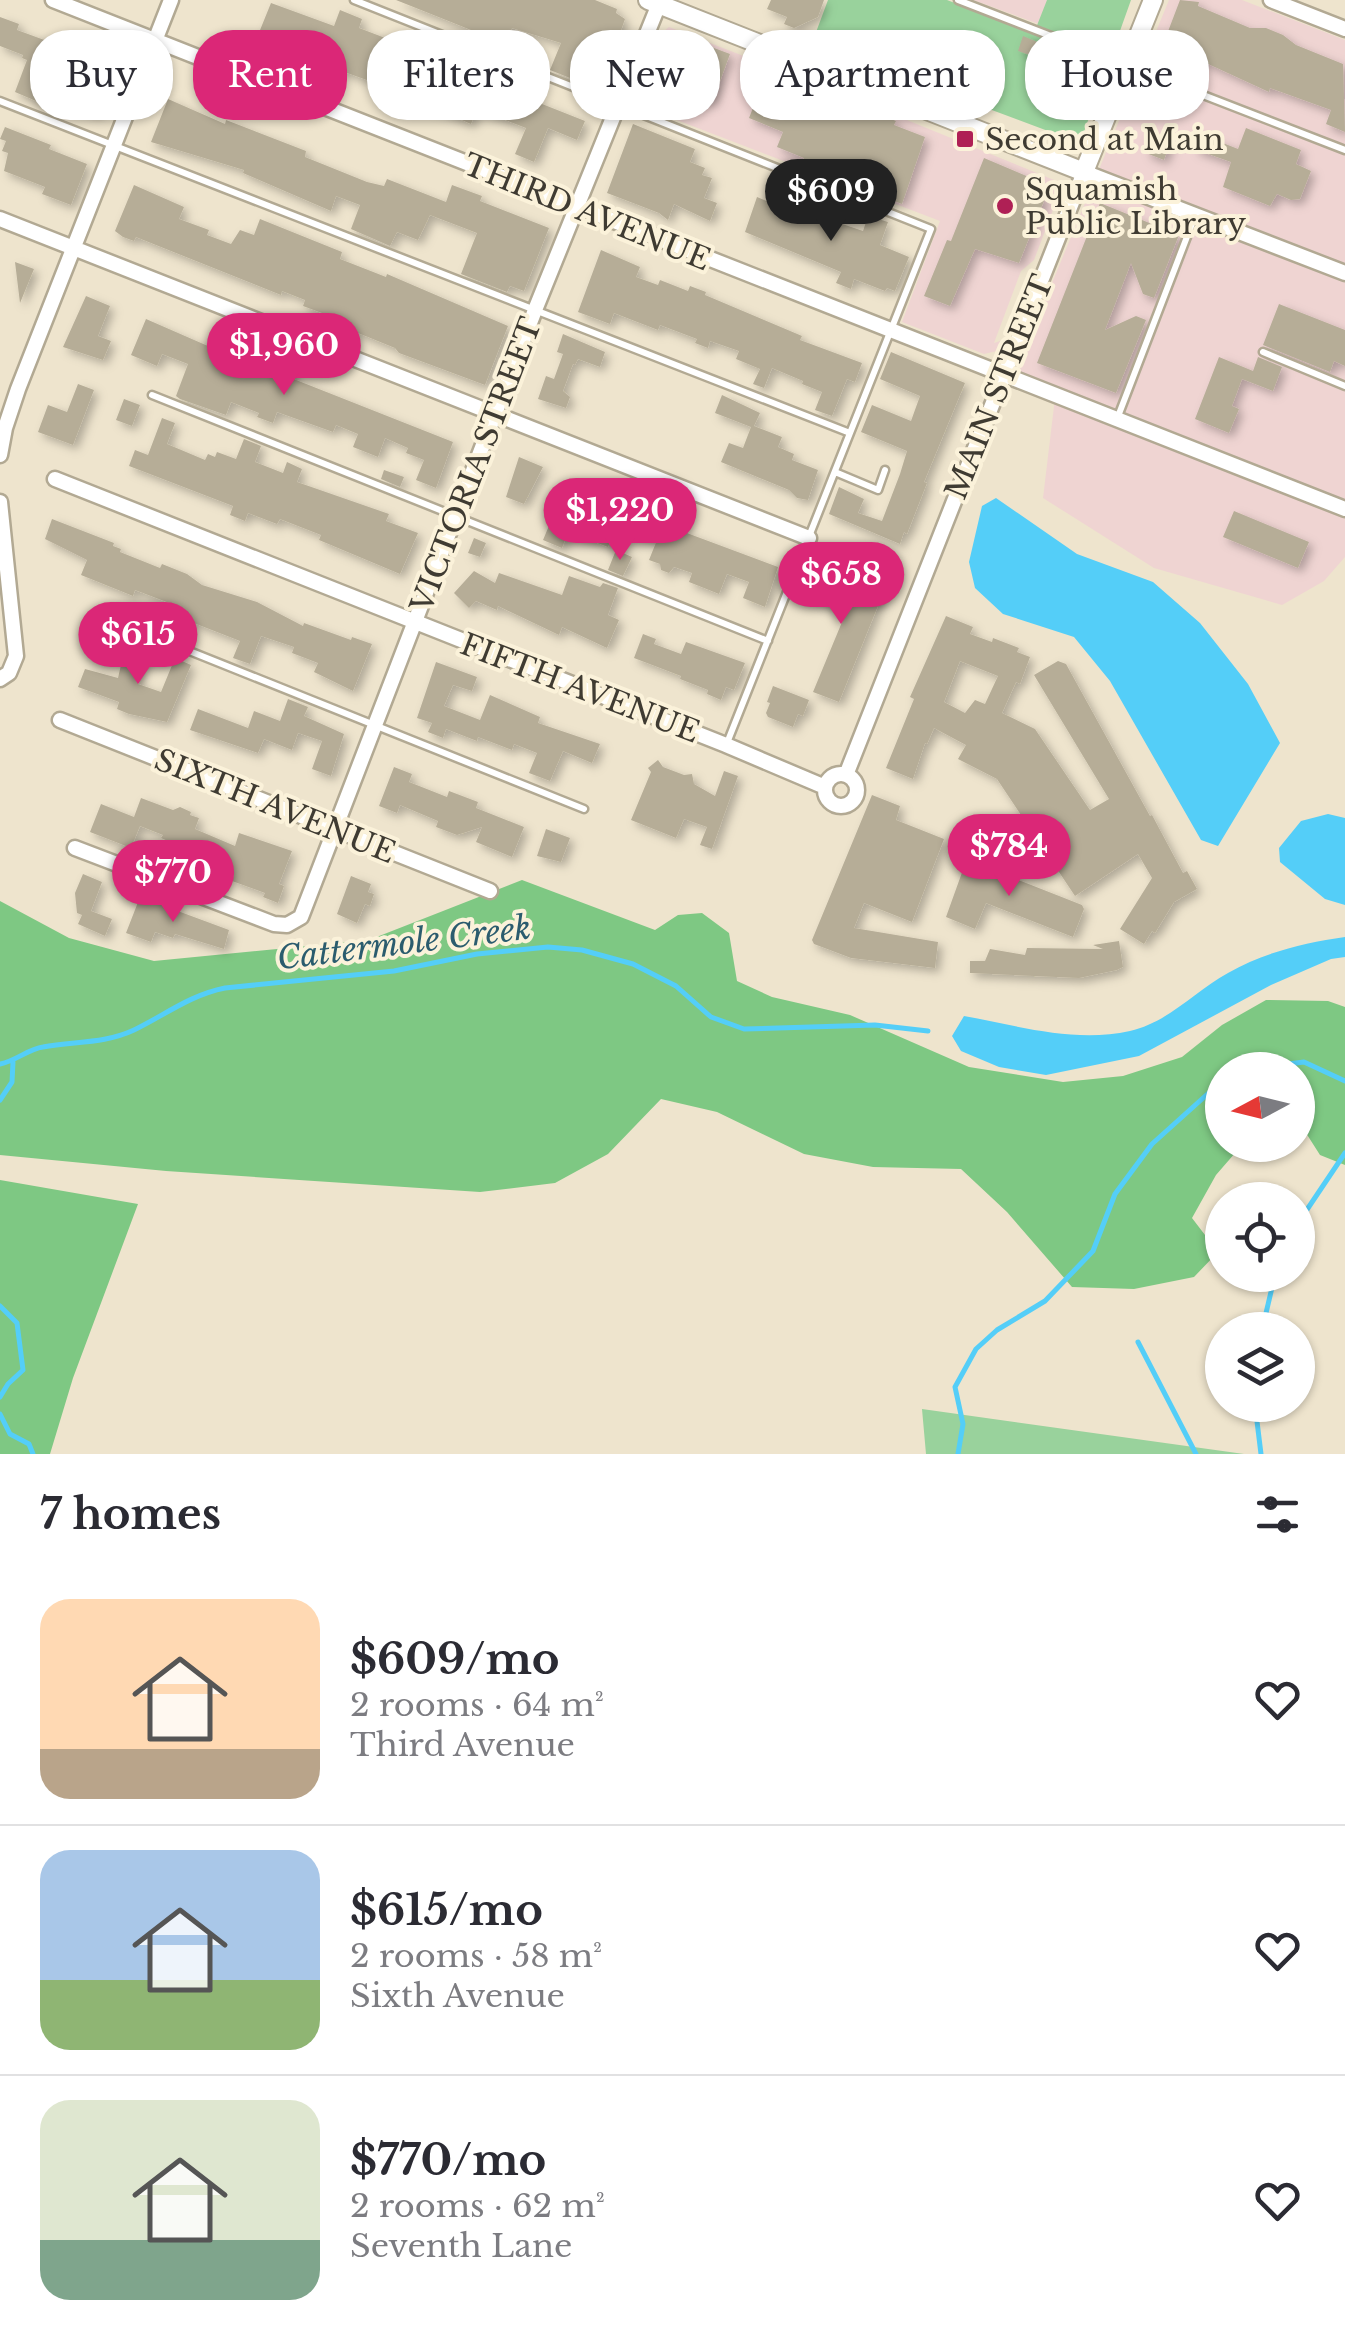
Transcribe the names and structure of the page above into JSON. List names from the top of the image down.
{
  "streets": {
    "street": [
      "THIRD AVENUE",
      "MAIN STREET",
      "VICTORIA STREET",
      "FIFTH AVENUE",
      "SIXTH AVENUE"
    ]
  },
  "crossings": [
    ["THIRD AVENUE", "MAIN STREET"],
    ["THIRD AVENUE", "VICTORIA STREET"],
    ["MAIN STREET", "FIFTH AVENUE"],
    ["VICTORIA STREET", "FIFTH AVENUE"],
    ["VICTORIA STREET", "SIXTH AVENUE"]
  ],
  "water": ["Cattermole Creek"],
  "places": {
    "transit": ["Second at Main"],
    "other": ["Squamish Public Library"]
  },
  "north": "left",
  "page": {
    "chip": [
      "Buy",
      "Rent",
      "Filters",
      "New",
      "Apartment",
      "House"
    ],
    "price": [
      "$609",
      "$1,960",
      "$1,220",
      "$658",
      "$615",
      "$784",
      "$770"
    ],
    "heading": "7 homes",
    "list": [
      {
        "name": "$609/mo",
        "note": "2 rooms · 64 m² · Third Avenue"
      },
      {
        "name": "$615/mo",
        "note": "2 rooms · 58 m² · Sixth Avenue"
      },
      {
        "name": "$770/mo",
        "note": "2 rooms · 62 m² · Seventh Lane"
      }
    ]
  }
}
